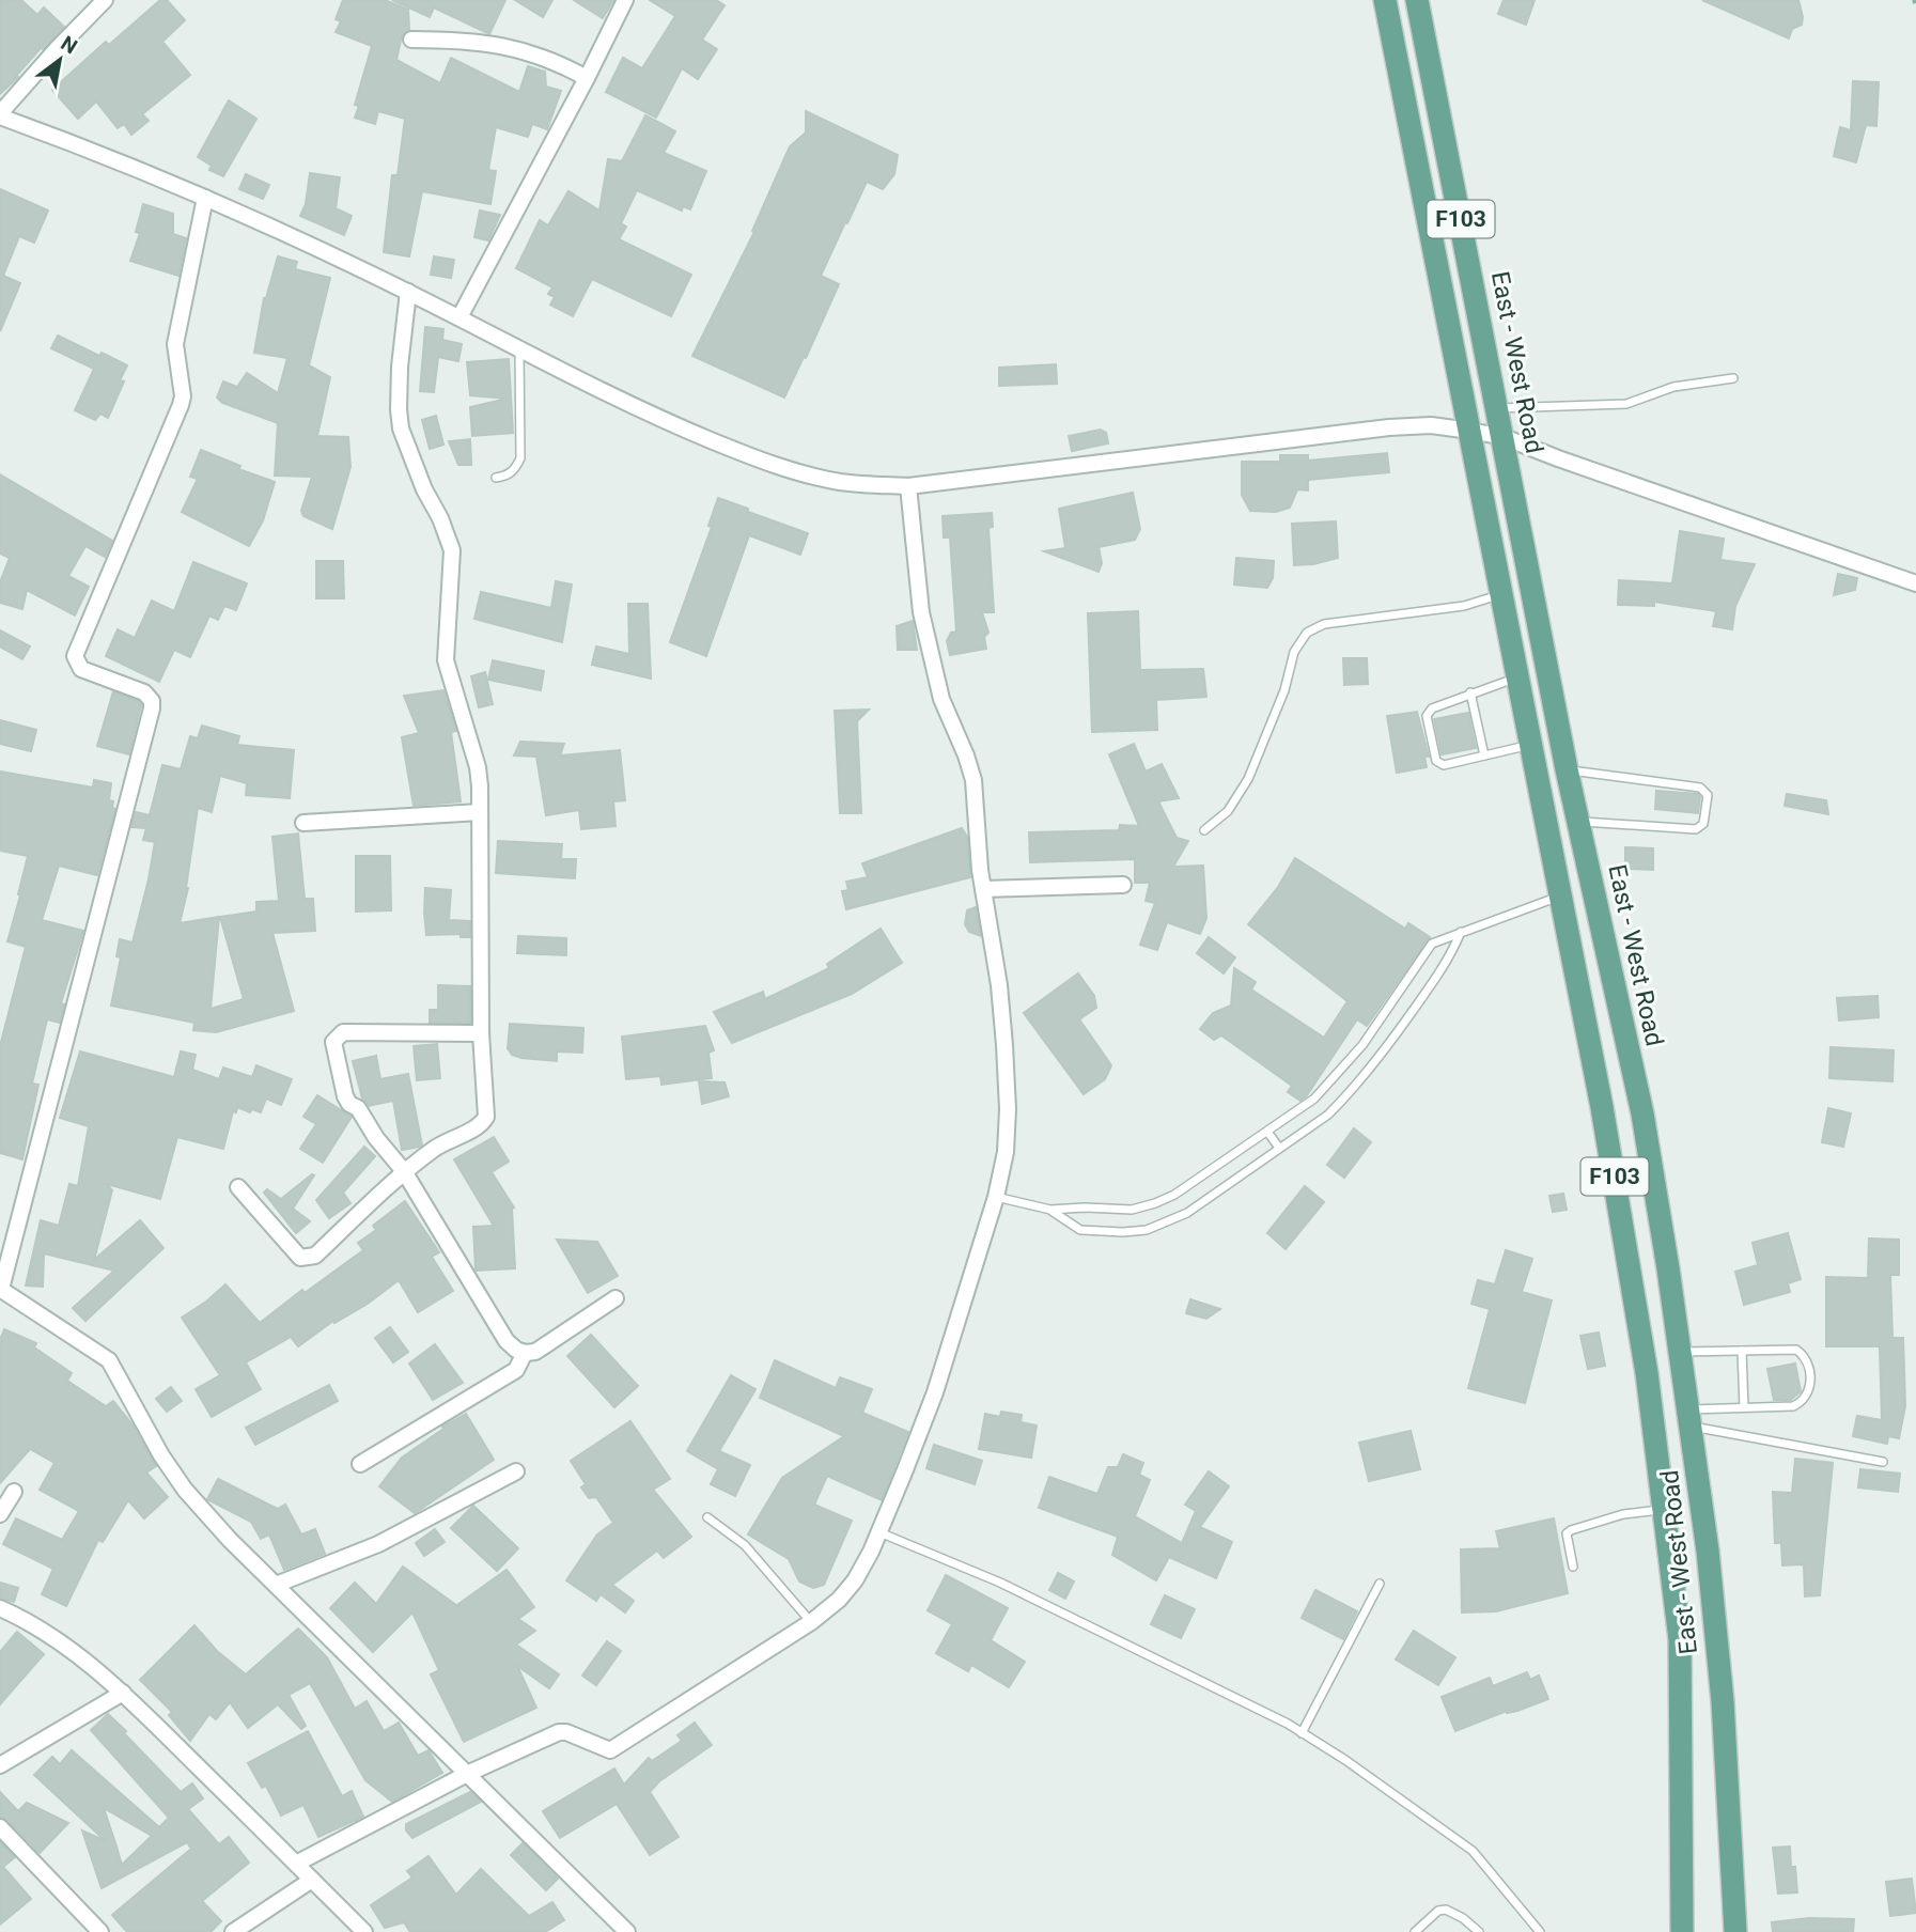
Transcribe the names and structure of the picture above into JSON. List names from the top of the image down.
{
  "streets": {
    "main road": ["F103", "East - West Road"]
  },
  "north": "top right"
}
